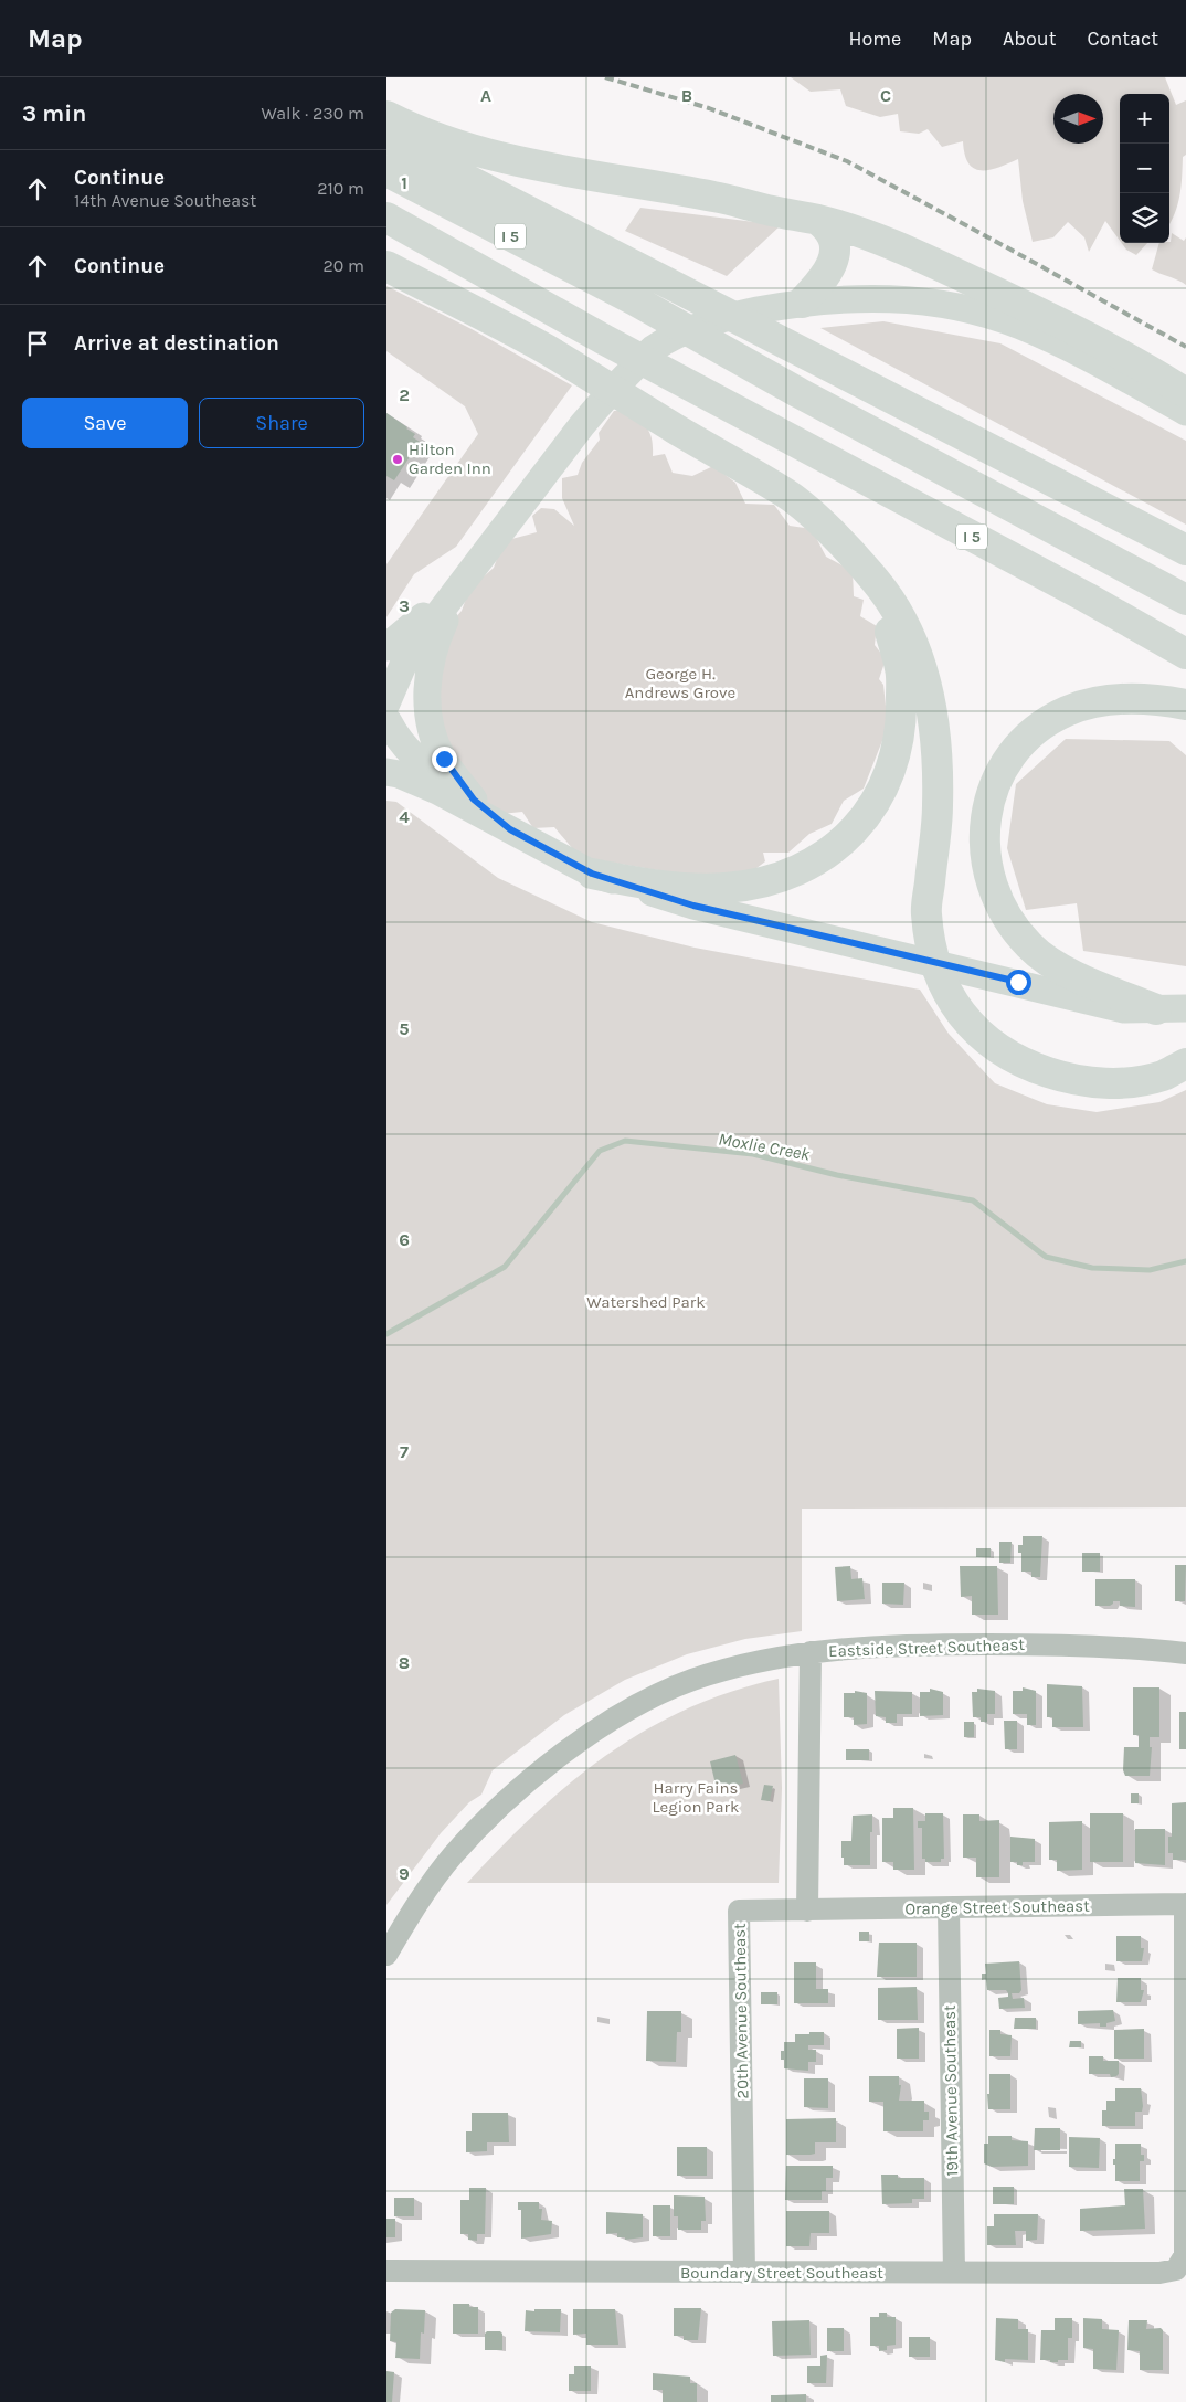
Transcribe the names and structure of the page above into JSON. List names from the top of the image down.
{
  "streets": {
    "highway": ["I 5"],
    "street": [
      "Eastside Street Southeast",
      "Orange Street Southeast",
      "20th Avenue Southeast",
      "19th Avenue Southeast",
      "Boundary Street Southeast"
    ]
  },
  "crossings": [
    ["Orange Street Southeast", "20th Avenue Southeast"],
    ["Orange Street Southeast", "19th Avenue Southeast"],
    ["20th Avenue Southeast", "Boundary Street Southeast"],
    ["19th Avenue Southeast", "Boundary Street Southeast"]
  ],
  "water": ["Moxlie Creek"],
  "parks": ["George H. Andrews Grove", "Watershed Park", "Harry Fains Legion Park"],
  "places": ["Hilton Garden Inn"],
  "north": "right",
  "page": {
    "header": "Map",
    "nav": [
      "Home",
      "Map",
      "About",
      "Contact"
    ],
    "heading": ["3 min", "Walk · 230 m"],
    "map_buttons": ["+", "−"],
    "list": [
      ["Continue", "14th Avenue Southeast", "210 m"],
      ["Continue", "20 m"],
      "Arrive at destination"
    ],
    "buttons": ["Save", "Share"]
  },
  "grid": {
    "columns": ["A", "B", "C"],
    "rows": [
      "1",
      "2",
      "3",
      "4",
      "5",
      "6",
      "7",
      "8",
      "9"
    ]
  }
}
